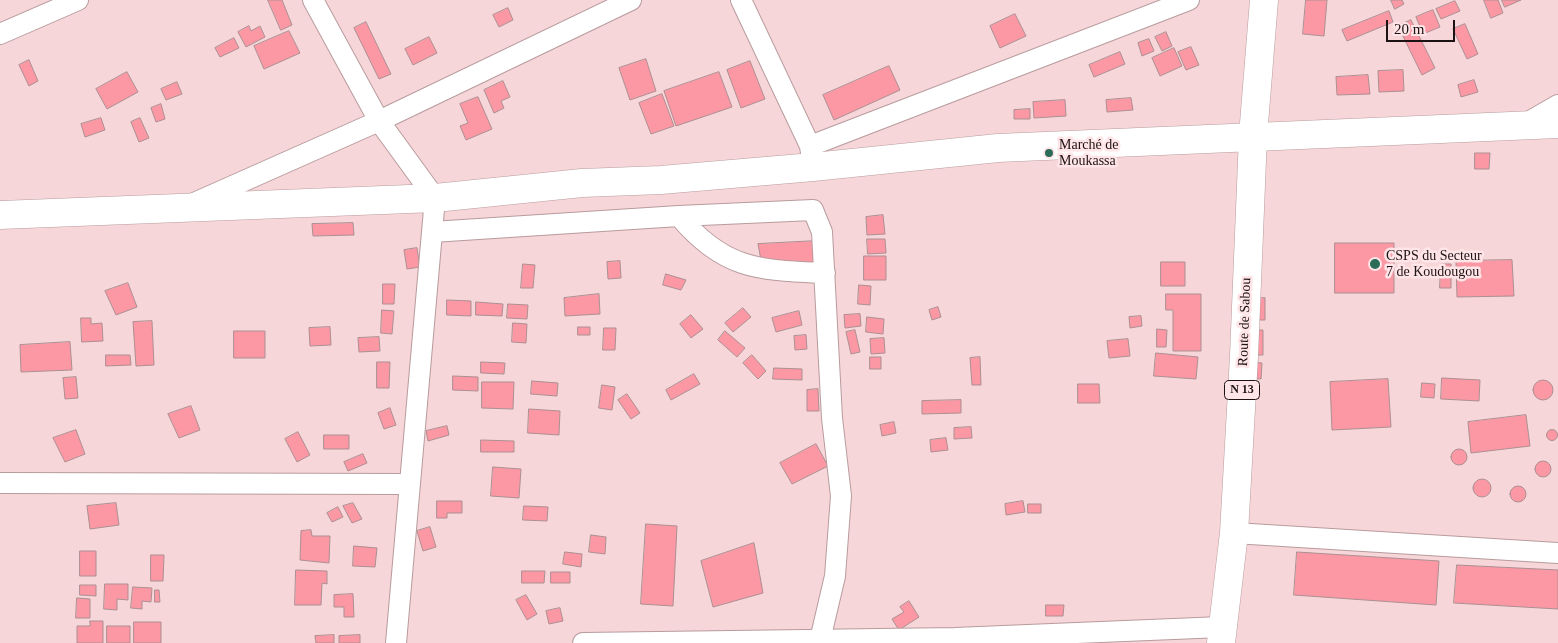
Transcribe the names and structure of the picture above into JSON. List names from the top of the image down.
{
  "streets": {
    "street": ["Route de Sabou", "N 13"]
  },
  "places": ["Marché de Moukassa", "CSPS du Secteur 7 de Koudougou"],
  "scale_bar": "20 m"
}
